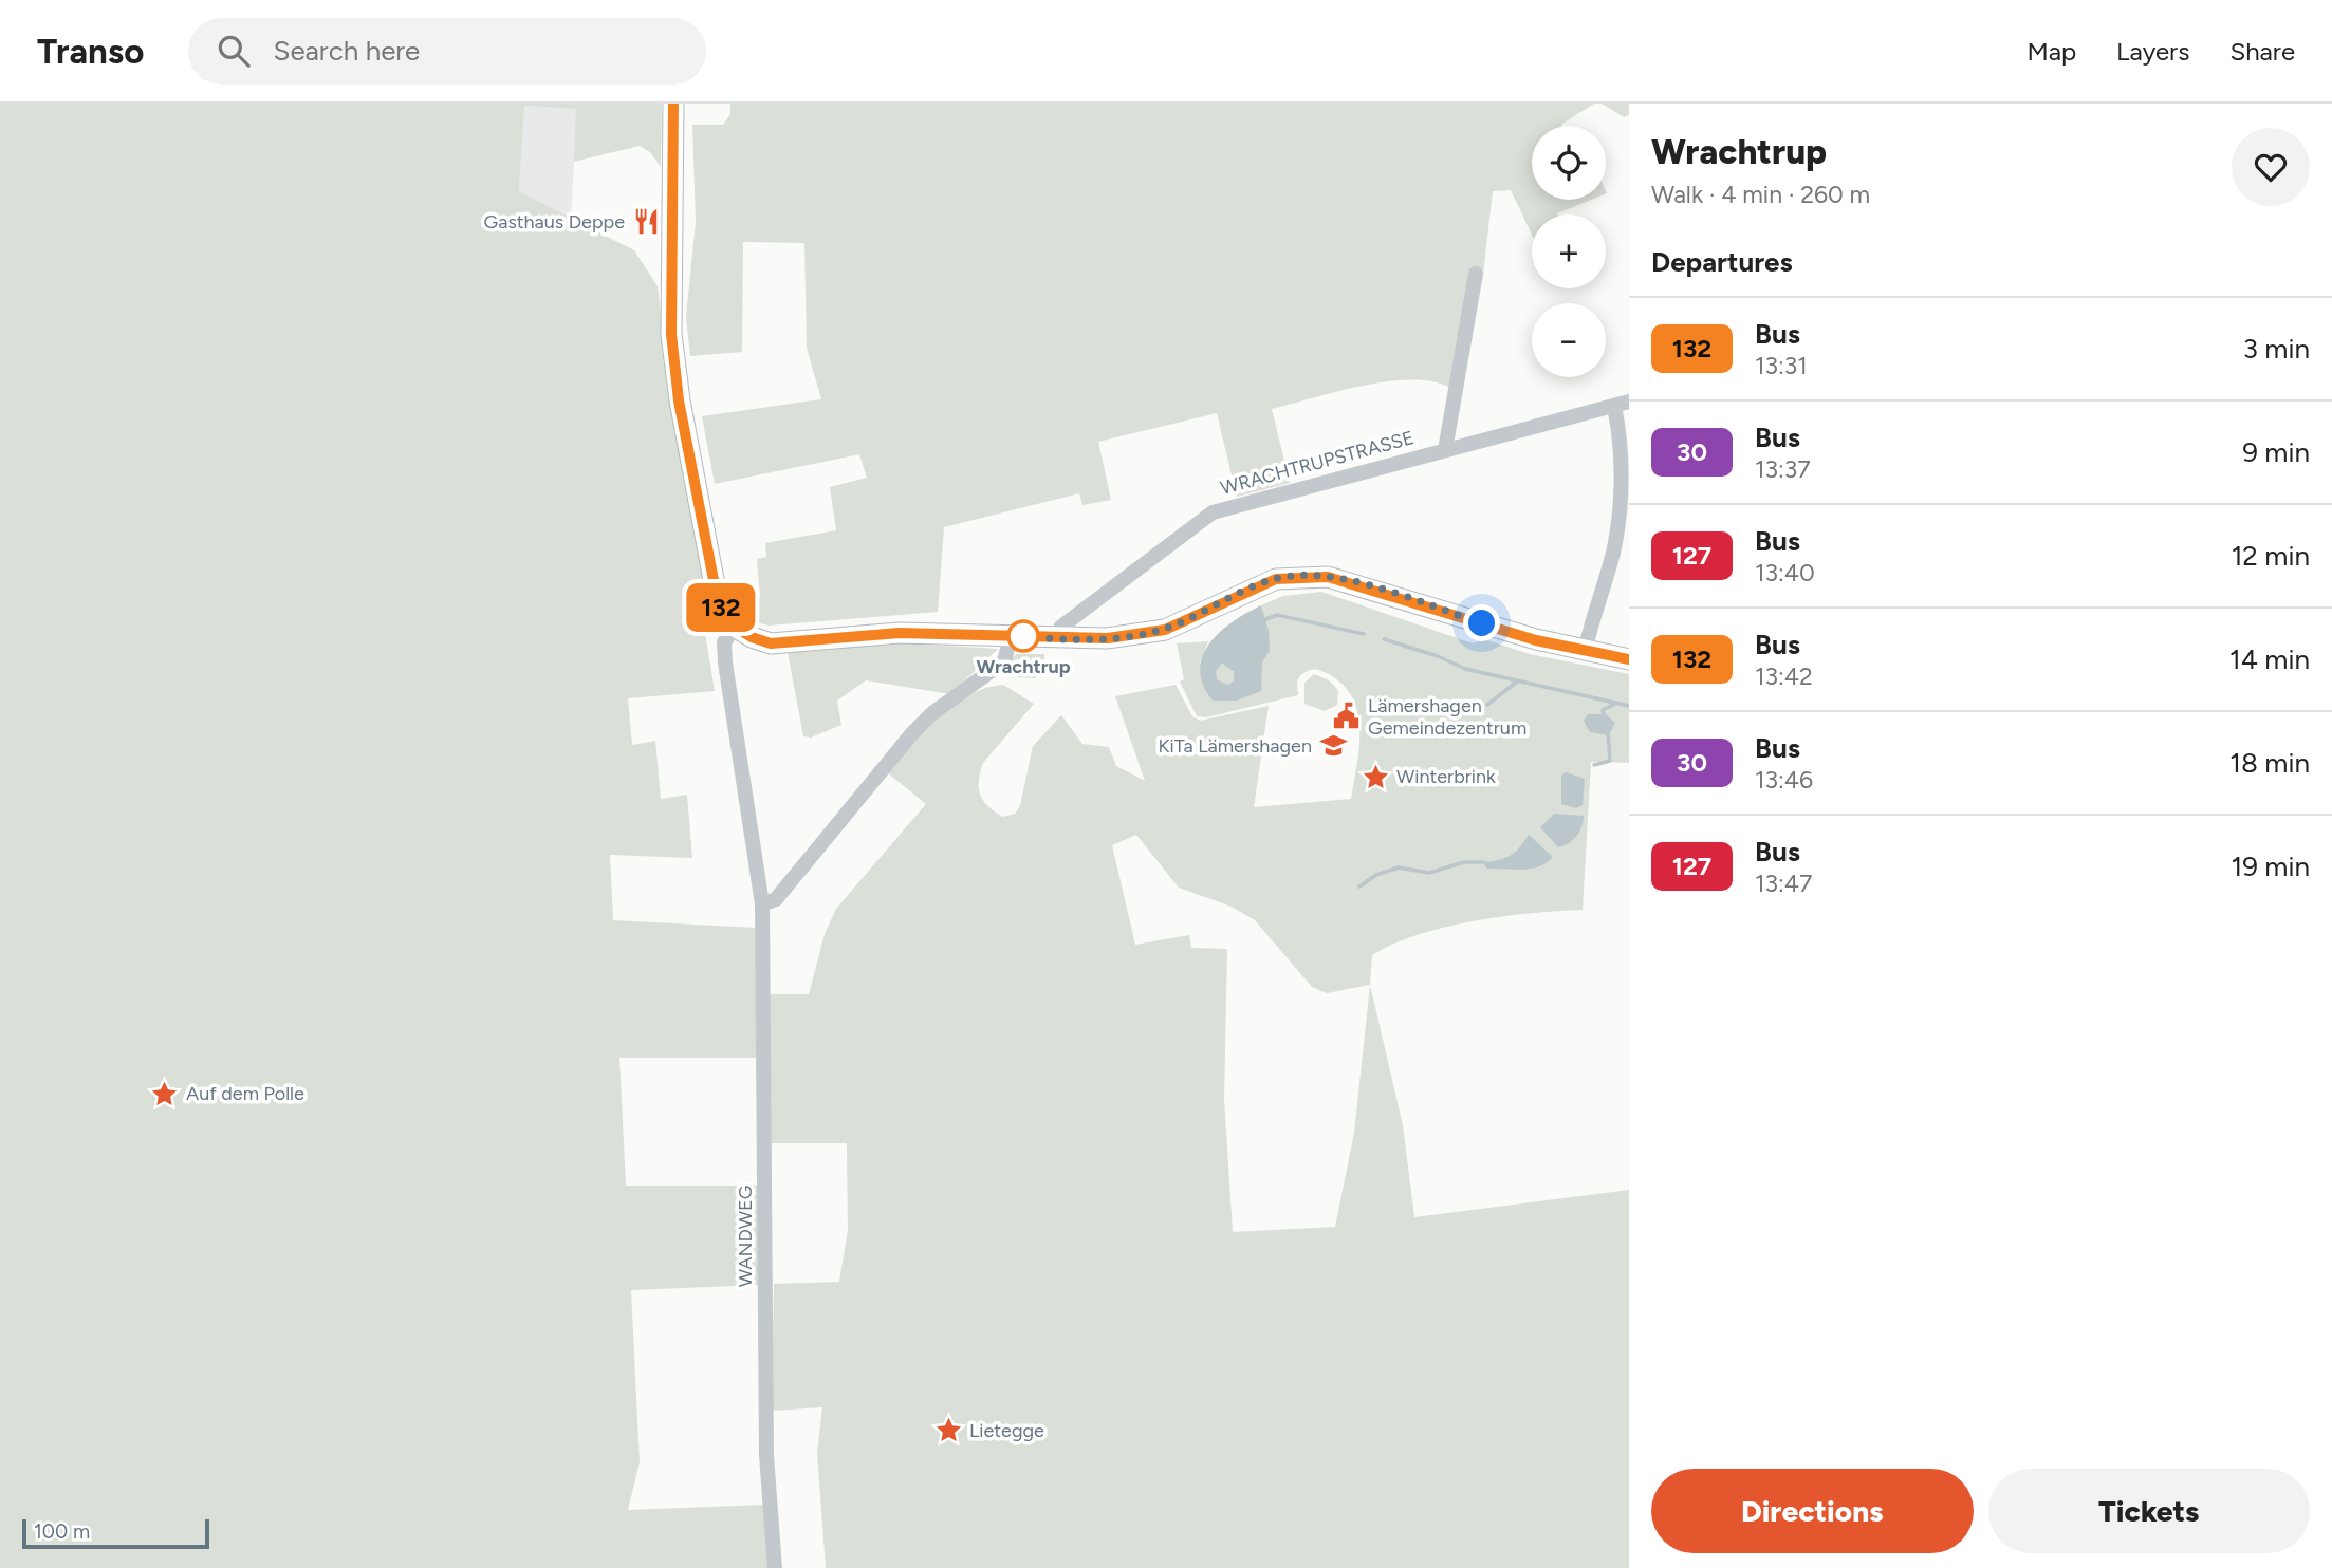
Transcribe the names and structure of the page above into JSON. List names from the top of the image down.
{
  "streets": {
    "street": ["WRACHTRUPSTRASSE", "WANDWEG"]
  },
  "places": {
    "restaurant": ["Gasthaus Deppe"],
    "other": ["Wrachtrup"],
    "public building": ["Lämershagen Gemeindezentrum"],
    "school or university": ["KiTa Lämershagen"],
    "place": ["Winterbrink", "Auf dem Polle", "Lietegge"]
  },
  "lines": ["bus line 132"],
  "scale_bar": "100 m",
  "page": {
    "header": "Transo",
    "search": "Search here",
    "nav": ["Map", "Layers", "Share"],
    "on_map": "132",
    "heading": [
      ["Wrachtrup", "Walk · 4 min · 260 m"],
      "Departures"
    ],
    "map_buttons": ["+", "−"],
    "list": [
      {
        "mark": "132",
        "name": "Bus",
        "note": "13:31",
        "value": "3 min"
      },
      {
        "mark": "30",
        "name": "Bus",
        "note": "13:37",
        "value": "9 min"
      },
      {
        "mark": "127",
        "name": "Bus",
        "note": "13:40",
        "value": "12 min"
      },
      {
        "mark": "132",
        "name": "Bus",
        "note": "13:42",
        "value": "14 min"
      },
      {
        "mark": "30",
        "name": "Bus",
        "note": "13:46",
        "value": "18 min"
      },
      {
        "mark": "127",
        "name": "Bus",
        "note": "13:47",
        "value": "19 min"
      }
    ],
    "buttons": ["Directions", "Tickets"],
    "scale": "100 m"
  }
}
